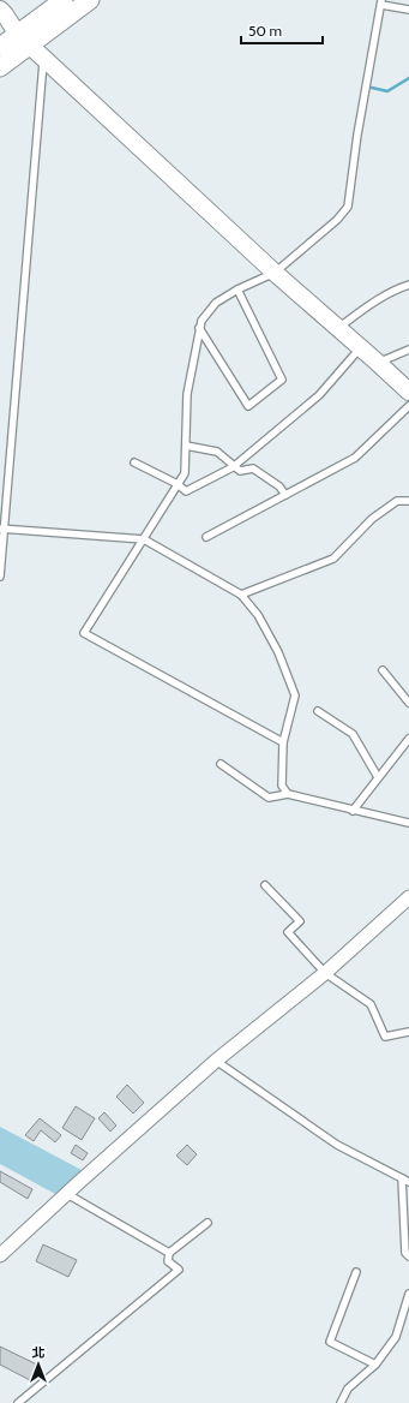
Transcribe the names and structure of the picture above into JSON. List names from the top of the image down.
{
  "scale_bar": "50 m",
  "north": "top"
}
